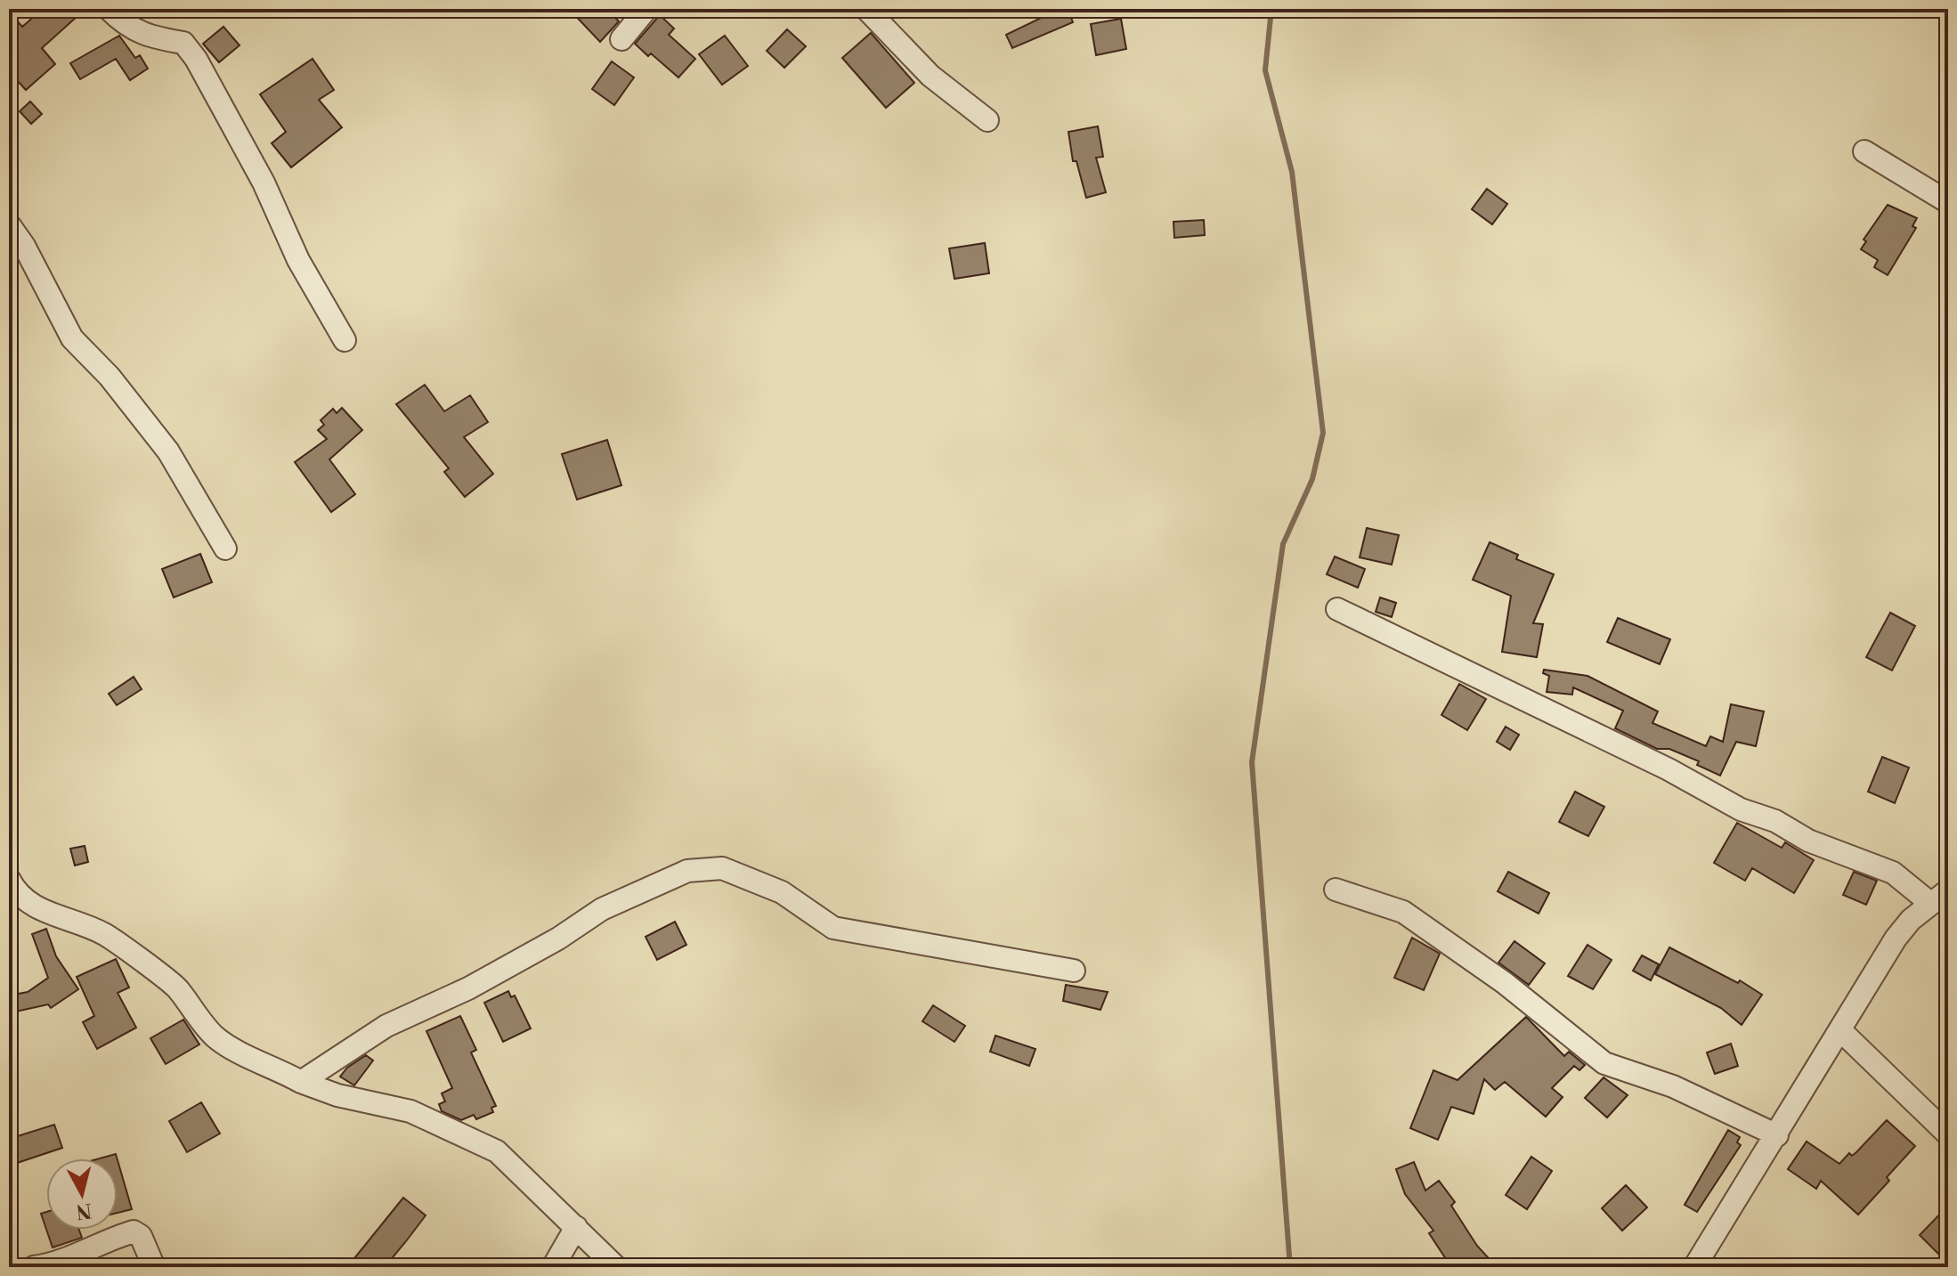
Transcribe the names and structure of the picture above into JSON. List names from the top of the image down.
{
  "north": "bottom"
}
